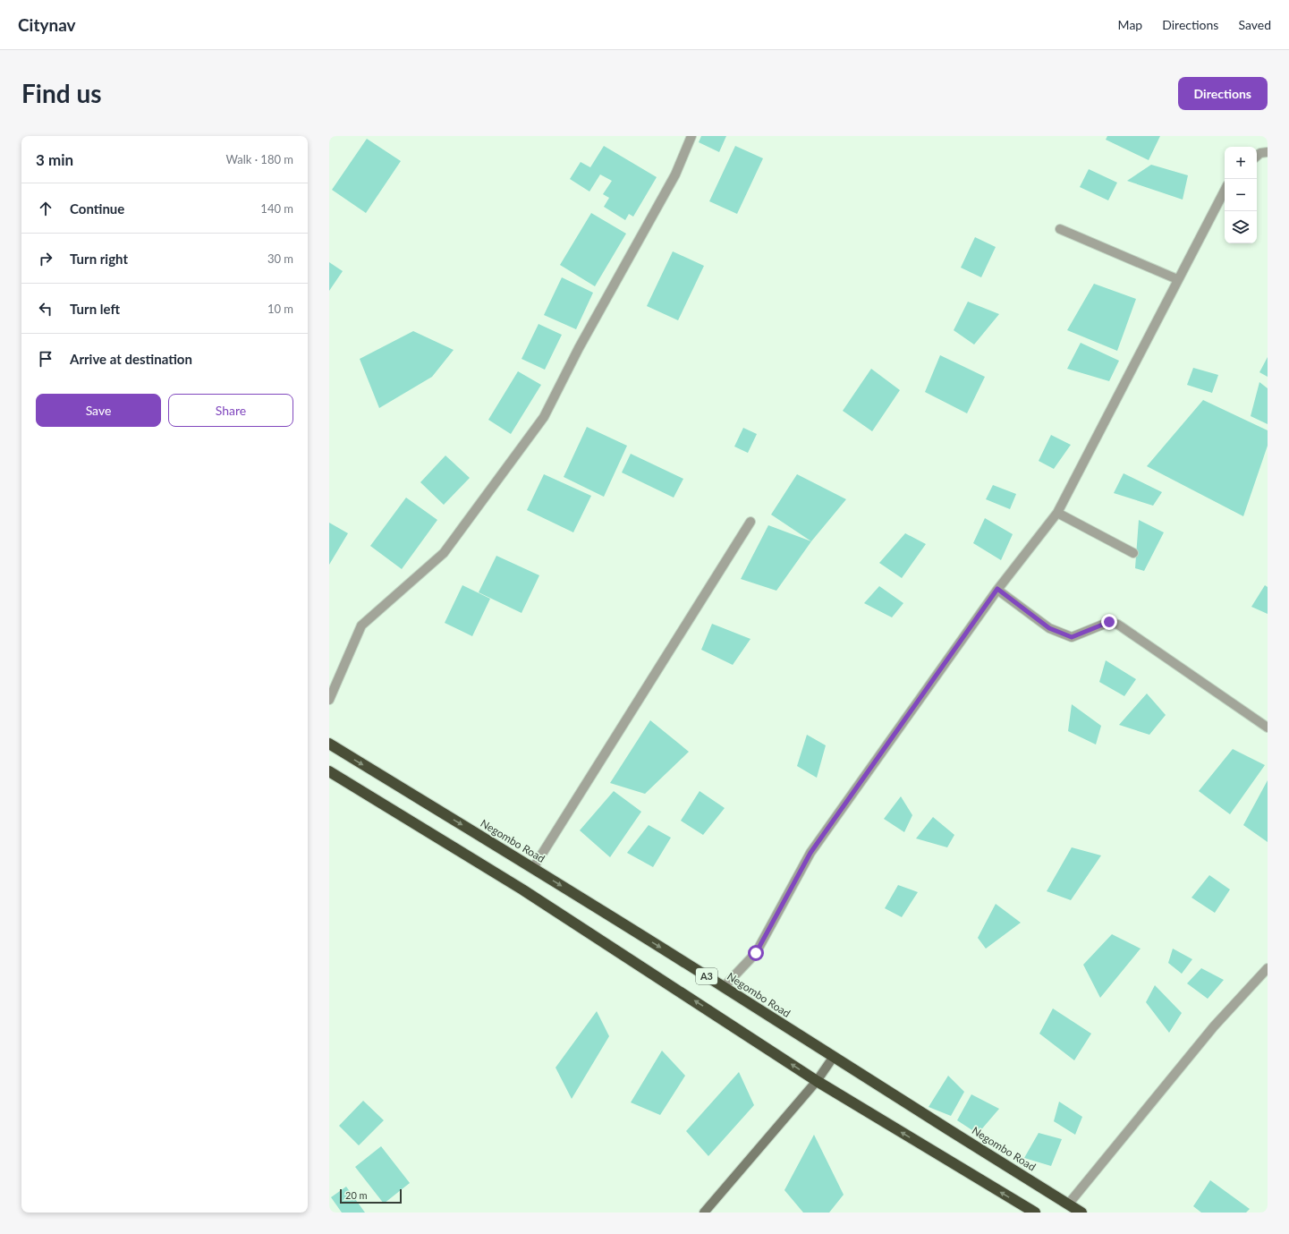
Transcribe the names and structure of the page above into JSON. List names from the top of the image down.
{
  "streets": {
    "highway": ["Negombo Road", "A3"]
  },
  "scale_bar": "20 m",
  "page": {
    "header": "Citynav",
    "nav": ["Map", "Directions", "Saved"],
    "buttons": [
      "Directions",
      ["Save", "Share"]
    ],
    "title": "Find us",
    "heading": ["3 min", "Walk · 180 m"],
    "map_buttons": ["+", "−"],
    "list": [
      ["Continue", "140 m"],
      ["Turn right", "30 m"],
      ["Turn left", "10 m"],
      "Arrive at destination"
    ],
    "scale": "20 m"
  }
}
